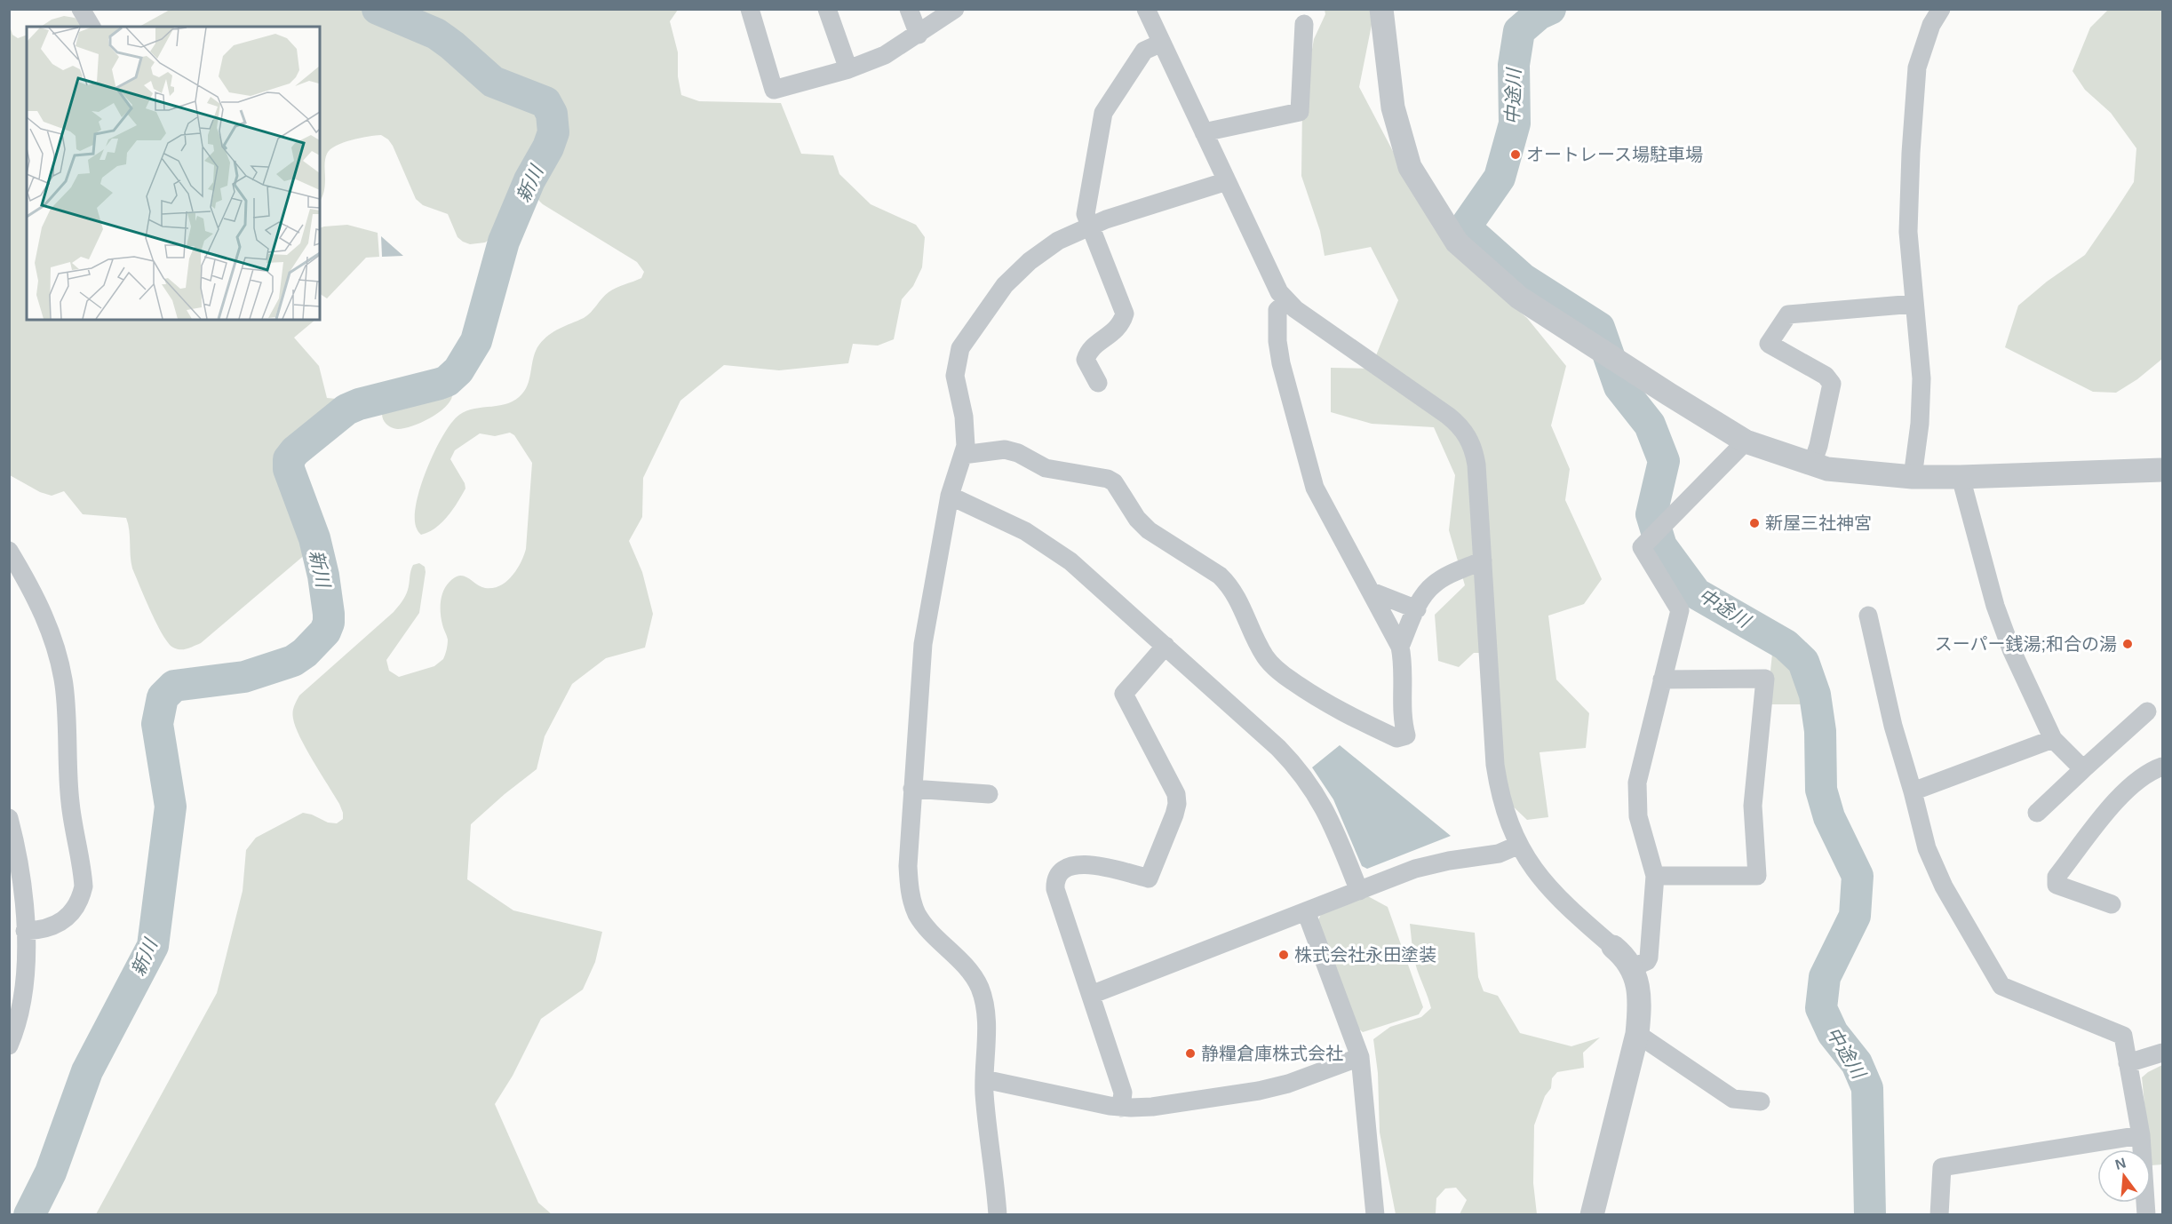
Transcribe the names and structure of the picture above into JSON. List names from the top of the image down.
{
  "water": ["中途川", "新川"],
  "places": [
    "オートレース場駐車場",
    "新屋三社神宮",
    "スーパー銭湯;和合の湯",
    "株式会社永田塗装",
    "静糧倉庫株式会社"
  ],
  "north": "top"
}
